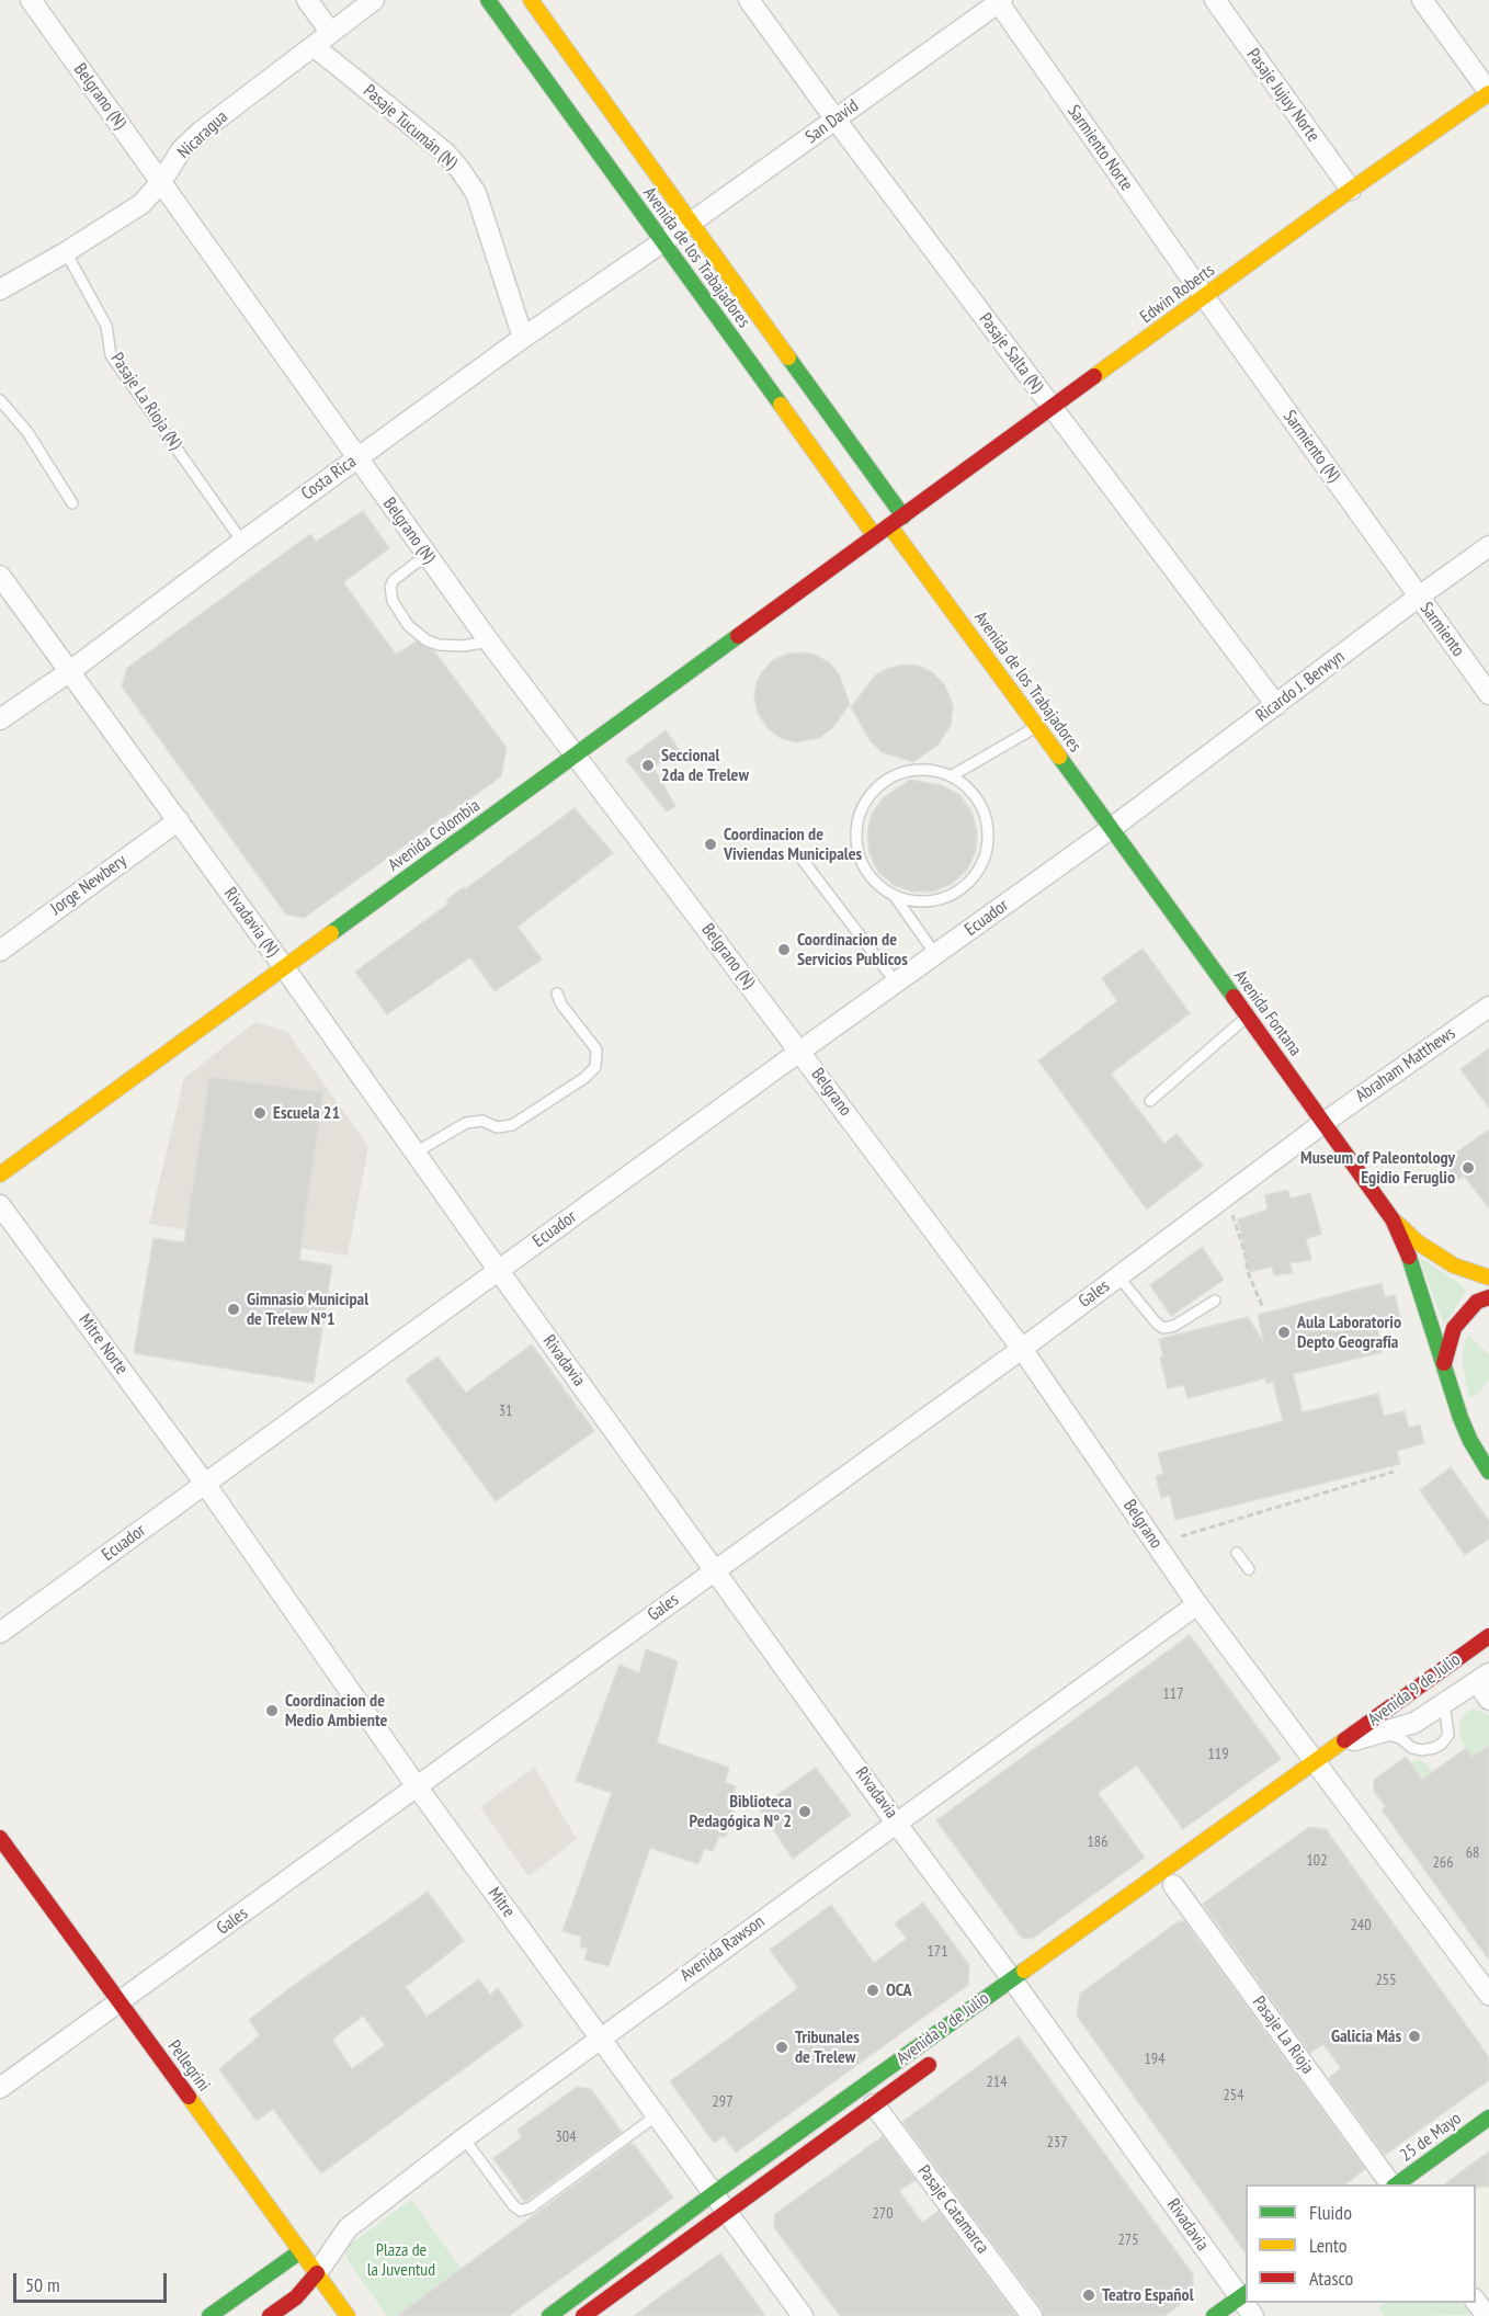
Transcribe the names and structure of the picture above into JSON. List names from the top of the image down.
{
  "streets": {
    "street": [
      "Pasaje Jujuy Norte",
      "Belgrano (N)",
      "San David",
      "Pasaje Tucumán (N)",
      "Nicaragua",
      "Sarmiento Norte",
      "Avenida de los Trabajadores",
      "Edwin Roberts",
      "Pasaje Salta (N)",
      "Sarmiento (N)",
      "Costa Rica",
      "Sarmiento",
      "Ricardo J. Berwyn",
      "Avenida Colombia",
      "Jorge Newbery",
      "Ecuador",
      "Rivadavia (N)",
      "Avenida Fontana",
      "Abraham Matthews",
      "Belgrano",
      "Gales",
      "Mitre Norte",
      "Rivadavia",
      "Avenida 9 de Julio",
      "Mitre",
      "Avenida Rawson",
      "Pasaje La Rioja",
      "Pellegrini",
      "25 de Mayo",
      "Pasaje Catamarca"
    ],
    "lane": ["Pasaje La Rioja (N)"]
  },
  "crossings": [
    ["Pasaje Jujuy Norte", "Edwin Roberts"],
    ["Belgrano (N)", "Nicaragua"],
    ["Belgrano (N)", "Costa Rica"],
    ["Belgrano (N)", "Avenida Colombia"],
    ["Belgrano (N)", "Ecuador"],
    ["Belgrano (N)", "Belgrano"],
    ["San David", "Sarmiento Norte"],
    ["San David", "Avenida de los Trabajadores"],
    ["San David", "Pasaje Salta (N)"],
    ["San David", "Costa Rica"],
    ["Pasaje Tucumán (N)", "Nicaragua"],
    ["Pasaje Tucumán (N)", "Costa Rica"],
    ["Nicaragua", "Pasaje La Rioja (N)"],
    ["Sarmiento Norte", "Edwin Roberts"],
    ["Sarmiento Norte", "Sarmiento (N)"],
    ["Avenida de los Trabajadores", "Edwin Roberts"],
    ["Avenida de los Trabajadores", "Costa Rica"],
    ["Avenida de los Trabajadores", "Ricardo J. Berwyn"],
    ["Avenida de los Trabajadores", "Avenida Colombia"],
    ["Avenida de los Trabajadores", "Ecuador"],
    ["Avenida de los Trabajadores", "Avenida Fontana"],
    ["Edwin Roberts", "Pasaje Salta (N)"],
    ["Edwin Roberts", "Sarmiento (N)"],
    ["Edwin Roberts", "Avenida Colombia"],
    ["Pasaje Salta (N)", "Ricardo J. Berwyn"],
    ["Pasaje La Rioja (N)", "Costa Rica"],
    ["Sarmiento (N)", "Sarmiento"],
    ["Sarmiento (N)", "Ricardo J. Berwyn"],
    ["Costa Rica", "Rivadavia (N)"],
    ["Sarmiento", "Ricardo J. Berwyn"],
    ["Ricardo J. Berwyn", "Ecuador"],
    ["Ricardo J. Berwyn", "Avenida Fontana"],
    ["Avenida Colombia", "Rivadavia (N)"],
    ["Jorge Newbery", "Rivadavia (N)"],
    ["Ecuador", "Rivadavia (N)"],
    ["Ecuador", "Avenida Fontana"],
    ["Ecuador", "Belgrano"],
    ["Ecuador", "Mitre Norte"],
    ["Ecuador", "Rivadavia"],
    ["Ecuador", "Mitre"],
    ["Rivadavia (N)", "Rivadavia"],
    ["Avenida Fontana", "Abraham Matthews"],
    ["Avenida Fontana", "Gales"],
    ["Abraham Matthews", "Gales"],
    ["Belgrano", "Gales"],
    ["Belgrano", "Avenida 9 de Julio"],
    ["Belgrano", "Avenida Rawson"],
    ["Gales", "Rivadavia"],
    ["Gales", "Mitre"],
    ["Gales", "Pellegrini"],
    ["Mitre Norte", "Mitre"],
    ["Rivadavia", "Avenida 9 de Julio"],
    ["Rivadavia", "Avenida Rawson"],
    ["Avenida 9 de Julio", "Mitre"],
    ["Avenida 9 de Julio", "Pasaje Catamarca"],
    ["Mitre", "Avenida Rawson"],
    ["Avenida Rawson", "Pellegrini"]
  ],
  "parks": ["Plaza de la Juventud"],
  "places": [
    "Seccional 2da de Trelew",
    "Coordinacion de Viviendas Municipales",
    "Coordinacion de Servicios Publicos",
    "Escuela 21",
    "Museum of Paleontology Egidio Feruglio",
    "Gimnasio Municipal de Trelew N°1",
    "Aula Laboratorio Depto Geografía",
    "Coordinacion de Medio Ambiente",
    "Biblioteca Pedagógica N° 2",
    "OCA",
    "Galicia Más",
    "Tribunales de Trelew",
    "Teatro Español"
  ],
  "house_numbers": [
    "31",
    "117",
    "119",
    "186",
    "68",
    "102",
    "266",
    "240",
    "171",
    "255",
    "194",
    "214",
    "254",
    "297",
    "304",
    "237",
    "270",
    "275"
  ],
  "legend": ["Fluido", "Lento", "Atasco"],
  "scale_bar": "50 m"
}
